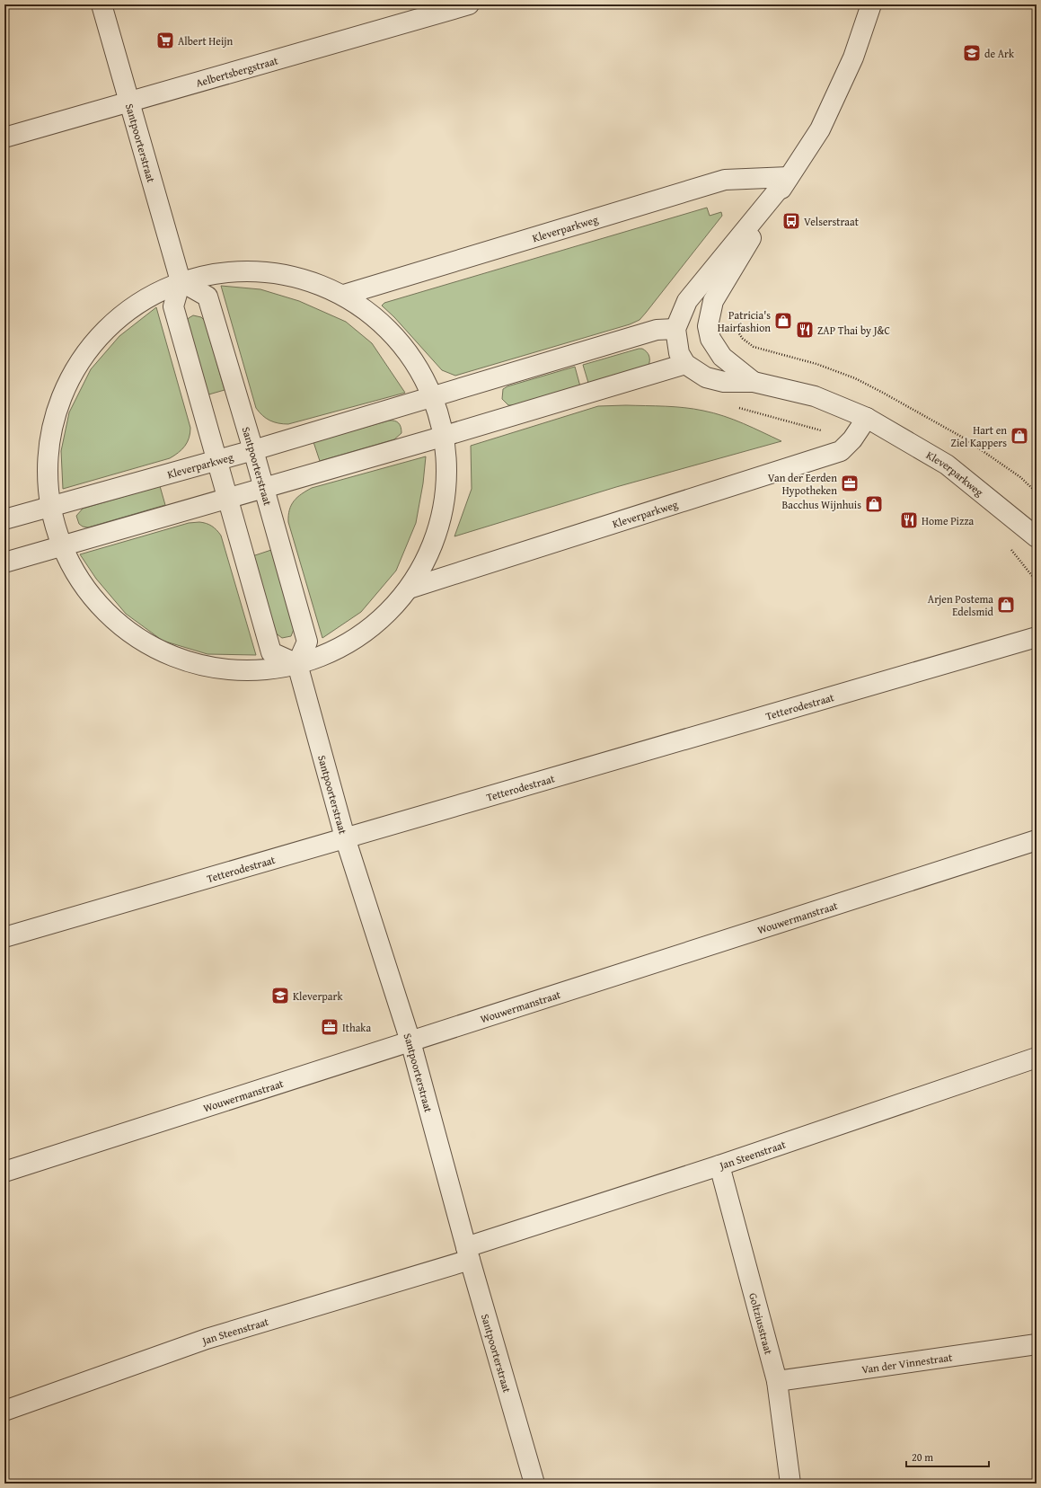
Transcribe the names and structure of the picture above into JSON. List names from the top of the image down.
{
  "streets": {
    "street": [
      "Aelbertsbergstraat",
      "Santpoorterstraat",
      "Kleverparkweg",
      "Tetterodestraat",
      "Wouwermanstraat",
      "Jan Steenstraat",
      "Goltziusstraat",
      "Van der Vinnestraat"
    ]
  },
  "crossings": [
    ["Aelbertsbergstraat", "Santpoorterstraat"],
    ["Santpoorterstraat", "Kleverparkweg"],
    ["Santpoorterstraat", "Tetterodestraat"],
    ["Santpoorterstraat", "Wouwermanstraat"],
    ["Santpoorterstraat", "Jan Steenstraat"],
    ["Jan Steenstraat", "Goltziusstraat"],
    ["Goltziusstraat", "Van der Vinnestraat"]
  ],
  "places": {
    "supermarket": ["Albert Heijn"],
    "school or university": ["de Ark", "Kleverpark"],
    "bus stop": ["Velserstraat"],
    "shop": [
      "Patricia's Hairfashion",
      "Hart en Ziel Kappers",
      "Bacchus Wijnhuis",
      "Arjen Postema Edelsmid"
    ],
    "restaurant": ["ZAP Thai by J&C", "Home Pizza"],
    "office": ["Van der Eerden Hypotheken", "Ithaka"]
  },
  "scale_bar": "20 m"
}
